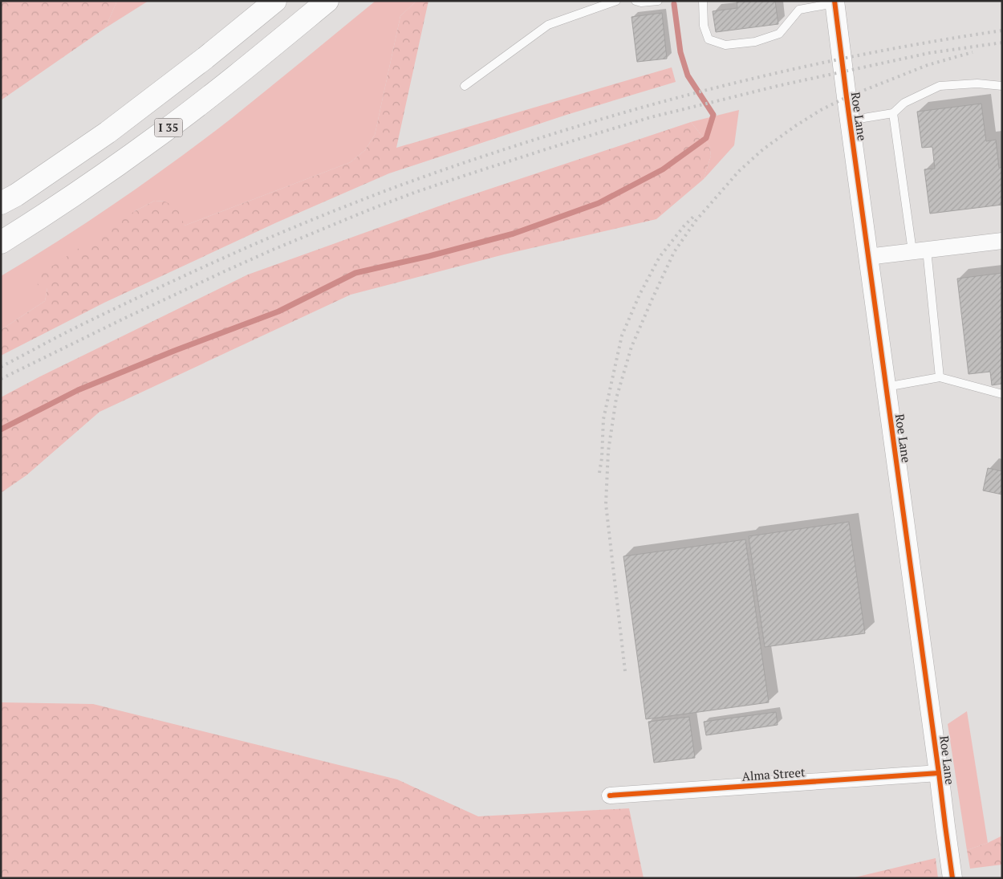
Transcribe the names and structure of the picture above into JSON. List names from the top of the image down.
{
  "streets": {
    "highway": ["I 35"],
    "street": ["Roe Lane", "Alma Street"]
  },
  "crossings": [
    ["Roe Lane", "Alma Street"]
  ]
}
